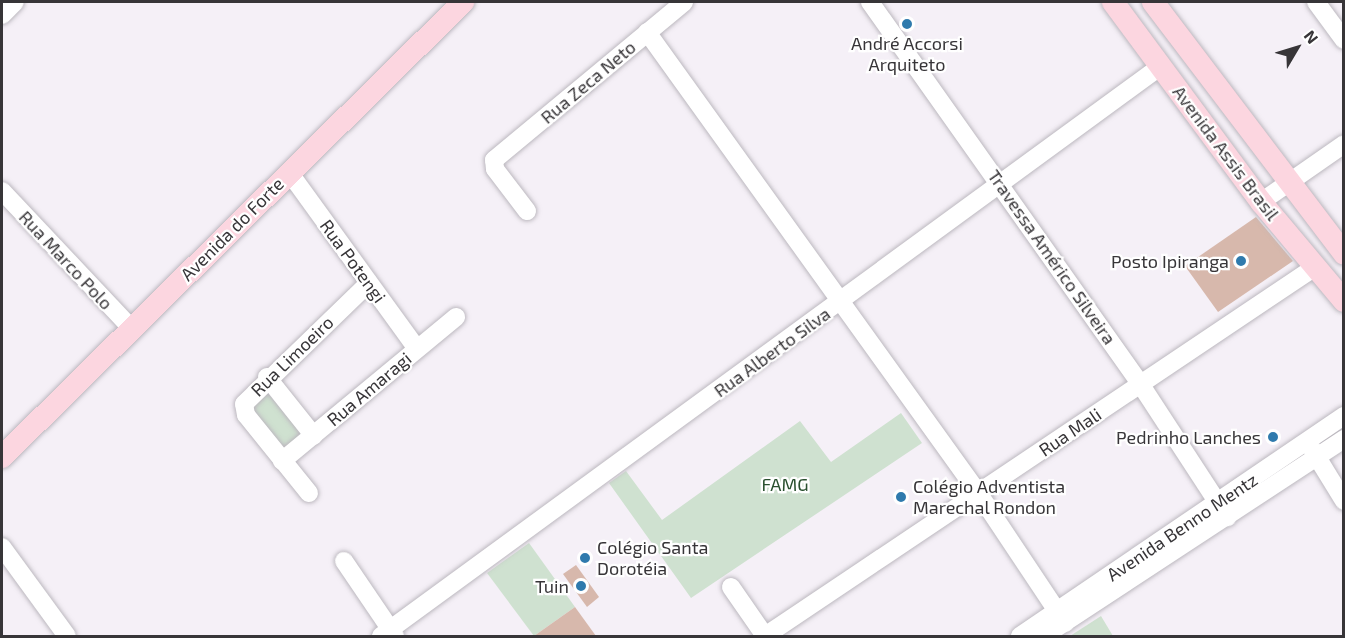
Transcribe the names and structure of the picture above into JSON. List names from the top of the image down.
{
  "streets": {
    "main road": ["Avenida Assis Brasil", "Avenida do Forte"],
    "street": [
      "Rua Zeca Neto",
      "Travessa Américo Silveira",
      "Rua Marco Polo",
      "Rua Potengi",
      "Rua Alberto Silva",
      "Rua Limoeiro",
      "Rua Amaragi",
      "Rua Mali",
      "Avenida Benno Mentz"
    ]
  },
  "crossings": [
    ["Avenida Assis Brasil", "Rua Alberto Silva"],
    ["Avenida Assis Brasil", "Rua Mali"],
    ["Avenida do Forte", "Rua Marco Polo"],
    ["Avenida do Forte", "Rua Potengi"],
    ["Travessa Américo Silveira", "Rua Alberto Silva"],
    ["Travessa Américo Silveira", "Rua Mali"],
    ["Travessa Américo Silveira", "Avenida Benno Mentz"],
    ["Rua Potengi", "Rua Limoeiro"],
    ["Rua Potengi", "Rua Amaragi"],
    ["Rua Limoeiro", "Rua Amaragi"]
  ],
  "parks": ["FAMG"],
  "places": [
    "André Accorsi Arquiteto",
    "Posto Ipiranga",
    "Pedrinho Lanches",
    "Colégio Adventista Marechal Rondon",
    "Colégio Santa Dorotéia",
    "Tuin"
  ],
  "north": "top right"
}
